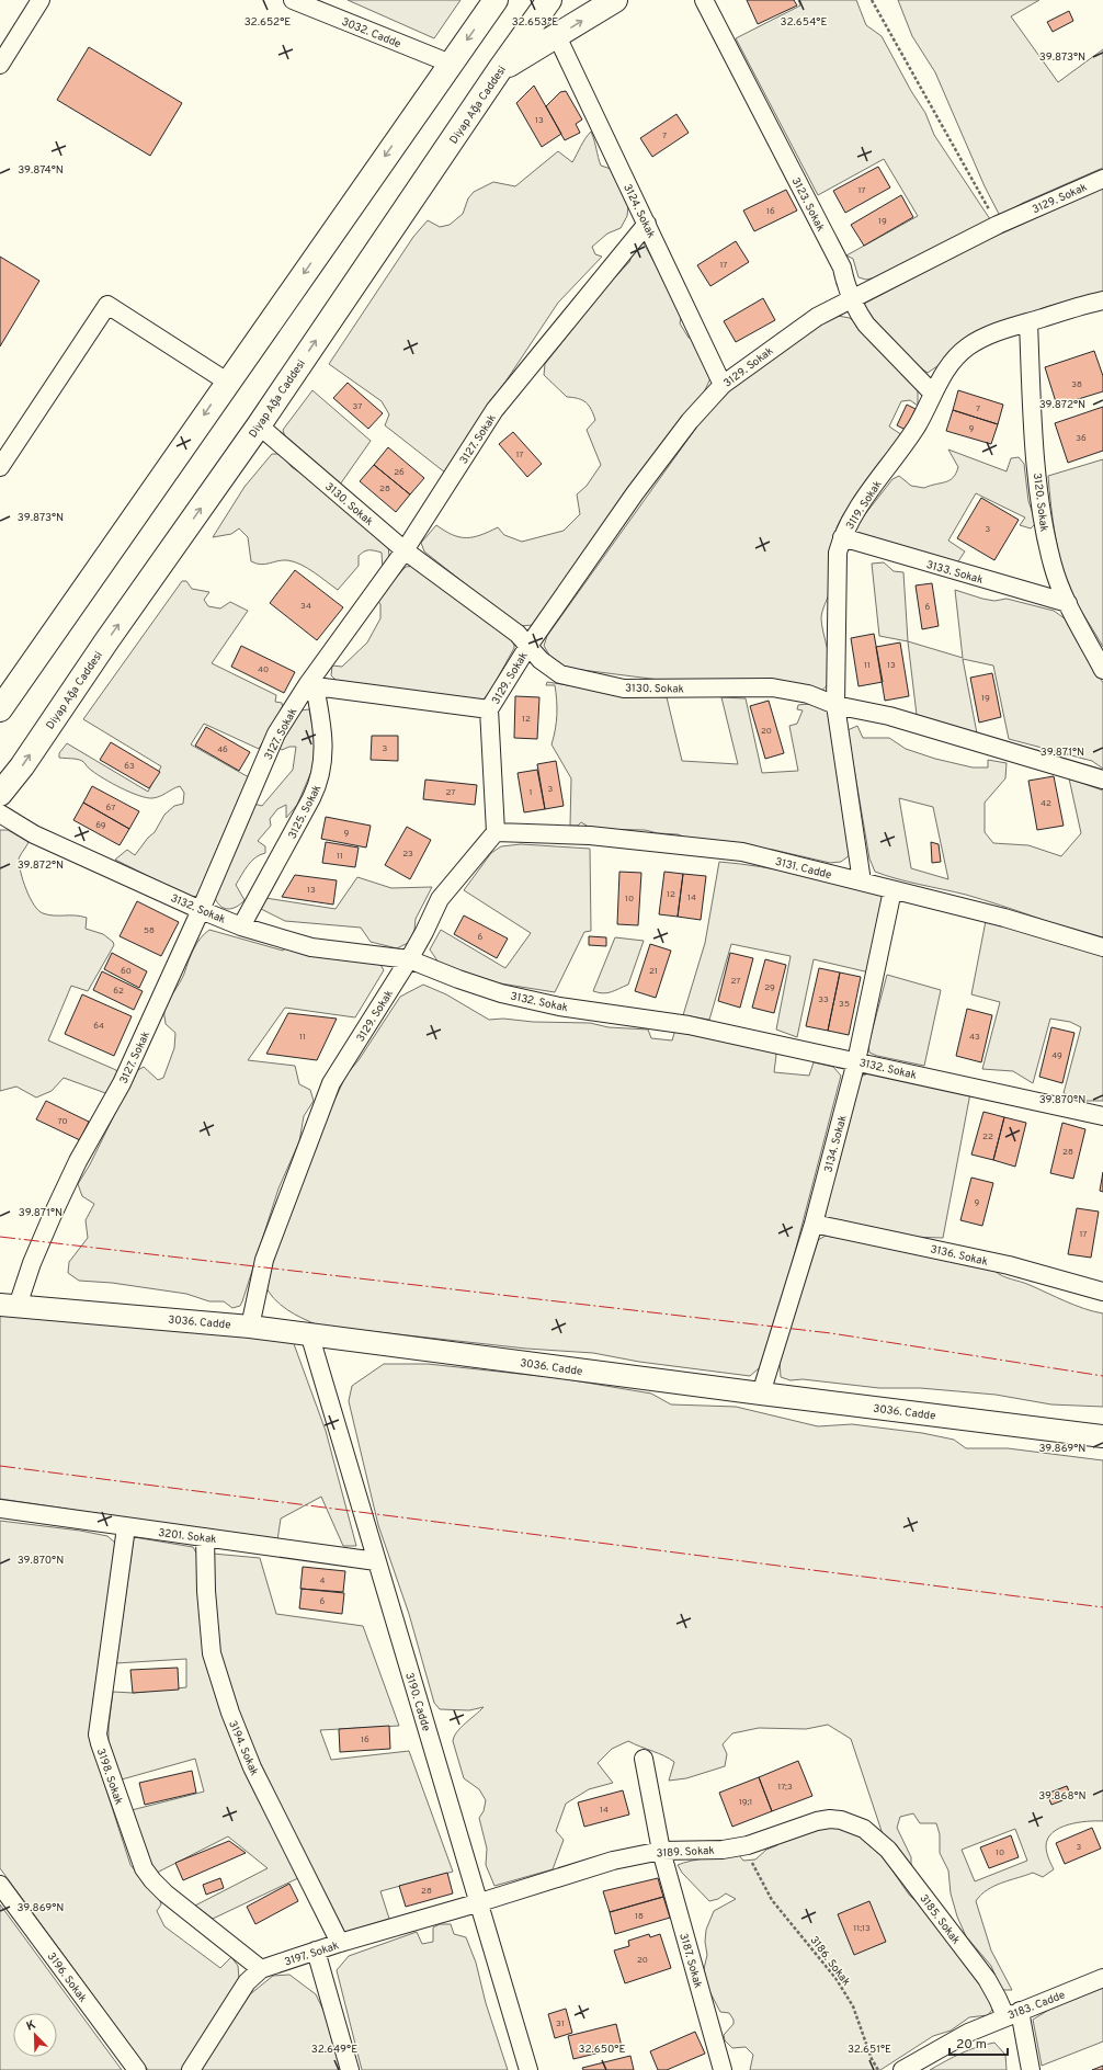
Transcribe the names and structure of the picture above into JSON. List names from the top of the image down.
{
  "streets": {
    "main road": ["Diyap Ağa Caddesi"],
    "street": [
      "3032. Cadde",
      "3129. Sokak",
      "3123. Sokak",
      "3124. Sokak",
      "3127. Sokak",
      "3120. Sokak",
      "3130. Sokak",
      "3119. Sokak",
      "3133. Sokak",
      "3125. Sokak",
      "3131. Cadde",
      "3132. Sokak",
      "3134. Sokak",
      "3136. Sokak",
      "3036. Cadde",
      "3201. Sokak",
      "3190. Cadde",
      "3194. Sokak",
      "3198. Sokak",
      "3189. Sokak",
      "3185. Sokak",
      "3197. Sokak",
      "3187. Sokak",
      "3196. Sokak",
      "3183. Cadde"
    ],
    "path": ["3186. Sokak"]
  },
  "crossings": [
    ["Diyap Ağa Caddesi", "3130. Sokak"],
    ["3129. Sokak", "3123. Sokak"],
    ["3129. Sokak", "3124. Sokak"],
    ["3129. Sokak", "3130. Sokak"],
    ["3129. Sokak", "3131. Cadde"],
    ["3129. Sokak", "3132. Sokak"],
    ["3129. Sokak", "3036. Cadde"],
    ["3123. Sokak", "3119. Sokak"],
    ["3124. Sokak", "3127. Sokak"],
    ["3127. Sokak", "3130. Sokak"],
    ["3127. Sokak", "3125. Sokak"],
    ["3127. Sokak", "3132. Sokak"],
    ["3127. Sokak", "3036. Cadde"],
    ["3120. Sokak", "3119. Sokak"],
    ["3120. Sokak", "3133. Sokak"],
    ["3130. Sokak", "3119. Sokak"],
    ["3119. Sokak", "3133. Sokak"],
    ["3119. Sokak", "3131. Cadde"],
    ["3125. Sokak", "3132. Sokak"],
    ["3131. Cadde", "3134. Sokak"],
    ["3132. Sokak", "3134. Sokak"],
    ["3134. Sokak", "3136. Sokak"],
    ["3134. Sokak", "3036. Cadde"],
    ["3036. Cadde", "3190. Cadde"],
    ["3201. Sokak", "3190. Cadde"],
    ["3201. Sokak", "3194. Sokak"],
    ["3201. Sokak", "3198. Sokak"],
    ["3190. Cadde", "3189. Sokak"],
    ["3190. Cadde", "3197. Sokak"],
    ["3194. Sokak", "3197. Sokak"],
    ["3198. Sokak", "3197. Sokak"],
    ["3189. Sokak", "3185. Sokak"],
    ["3189. Sokak", "3197. Sokak"],
    ["3189. Sokak", "3187. Sokak"],
    ["3189. Sokak", "3186. Sokak"],
    ["3185. Sokak", "3183. Cadde"]
  ],
  "house_numbers": [
    "13",
    "7",
    "17",
    "16",
    "19",
    "17",
    "38",
    "37",
    "7",
    "9",
    "36",
    "17",
    "26",
    "28",
    "3",
    "34",
    "6",
    "11",
    "13",
    "40",
    "19",
    "12",
    "20",
    "3",
    "46",
    "63",
    "3",
    "27",
    "1",
    "42",
    "67",
    "69",
    "9",
    "23",
    "11",
    "13",
    "12",
    "14",
    "10",
    "58",
    "6",
    "60",
    "21",
    "27",
    "29",
    "62",
    "33",
    "35",
    "64",
    "11",
    "43",
    "49",
    "70",
    "22",
    "28",
    "9",
    "17",
    "4",
    "6",
    "16",
    "17;3",
    "19;1",
    "14",
    "3",
    "10",
    "28",
    "18",
    "11;13",
    "20",
    "31"
  ],
  "scale_bar": "20 m",
  "north": "top left",
  "coordinates": [
    "32.652°E",
    "32.653°E",
    "32.654°E",
    "39.873°N",
    "39.874°N",
    "39.872°N",
    "39.871°N",
    "39.870°N",
    "39.869°N",
    "39.868°N",
    "32.649°E",
    "32.650°E",
    "32.651°E"
  ]
}
